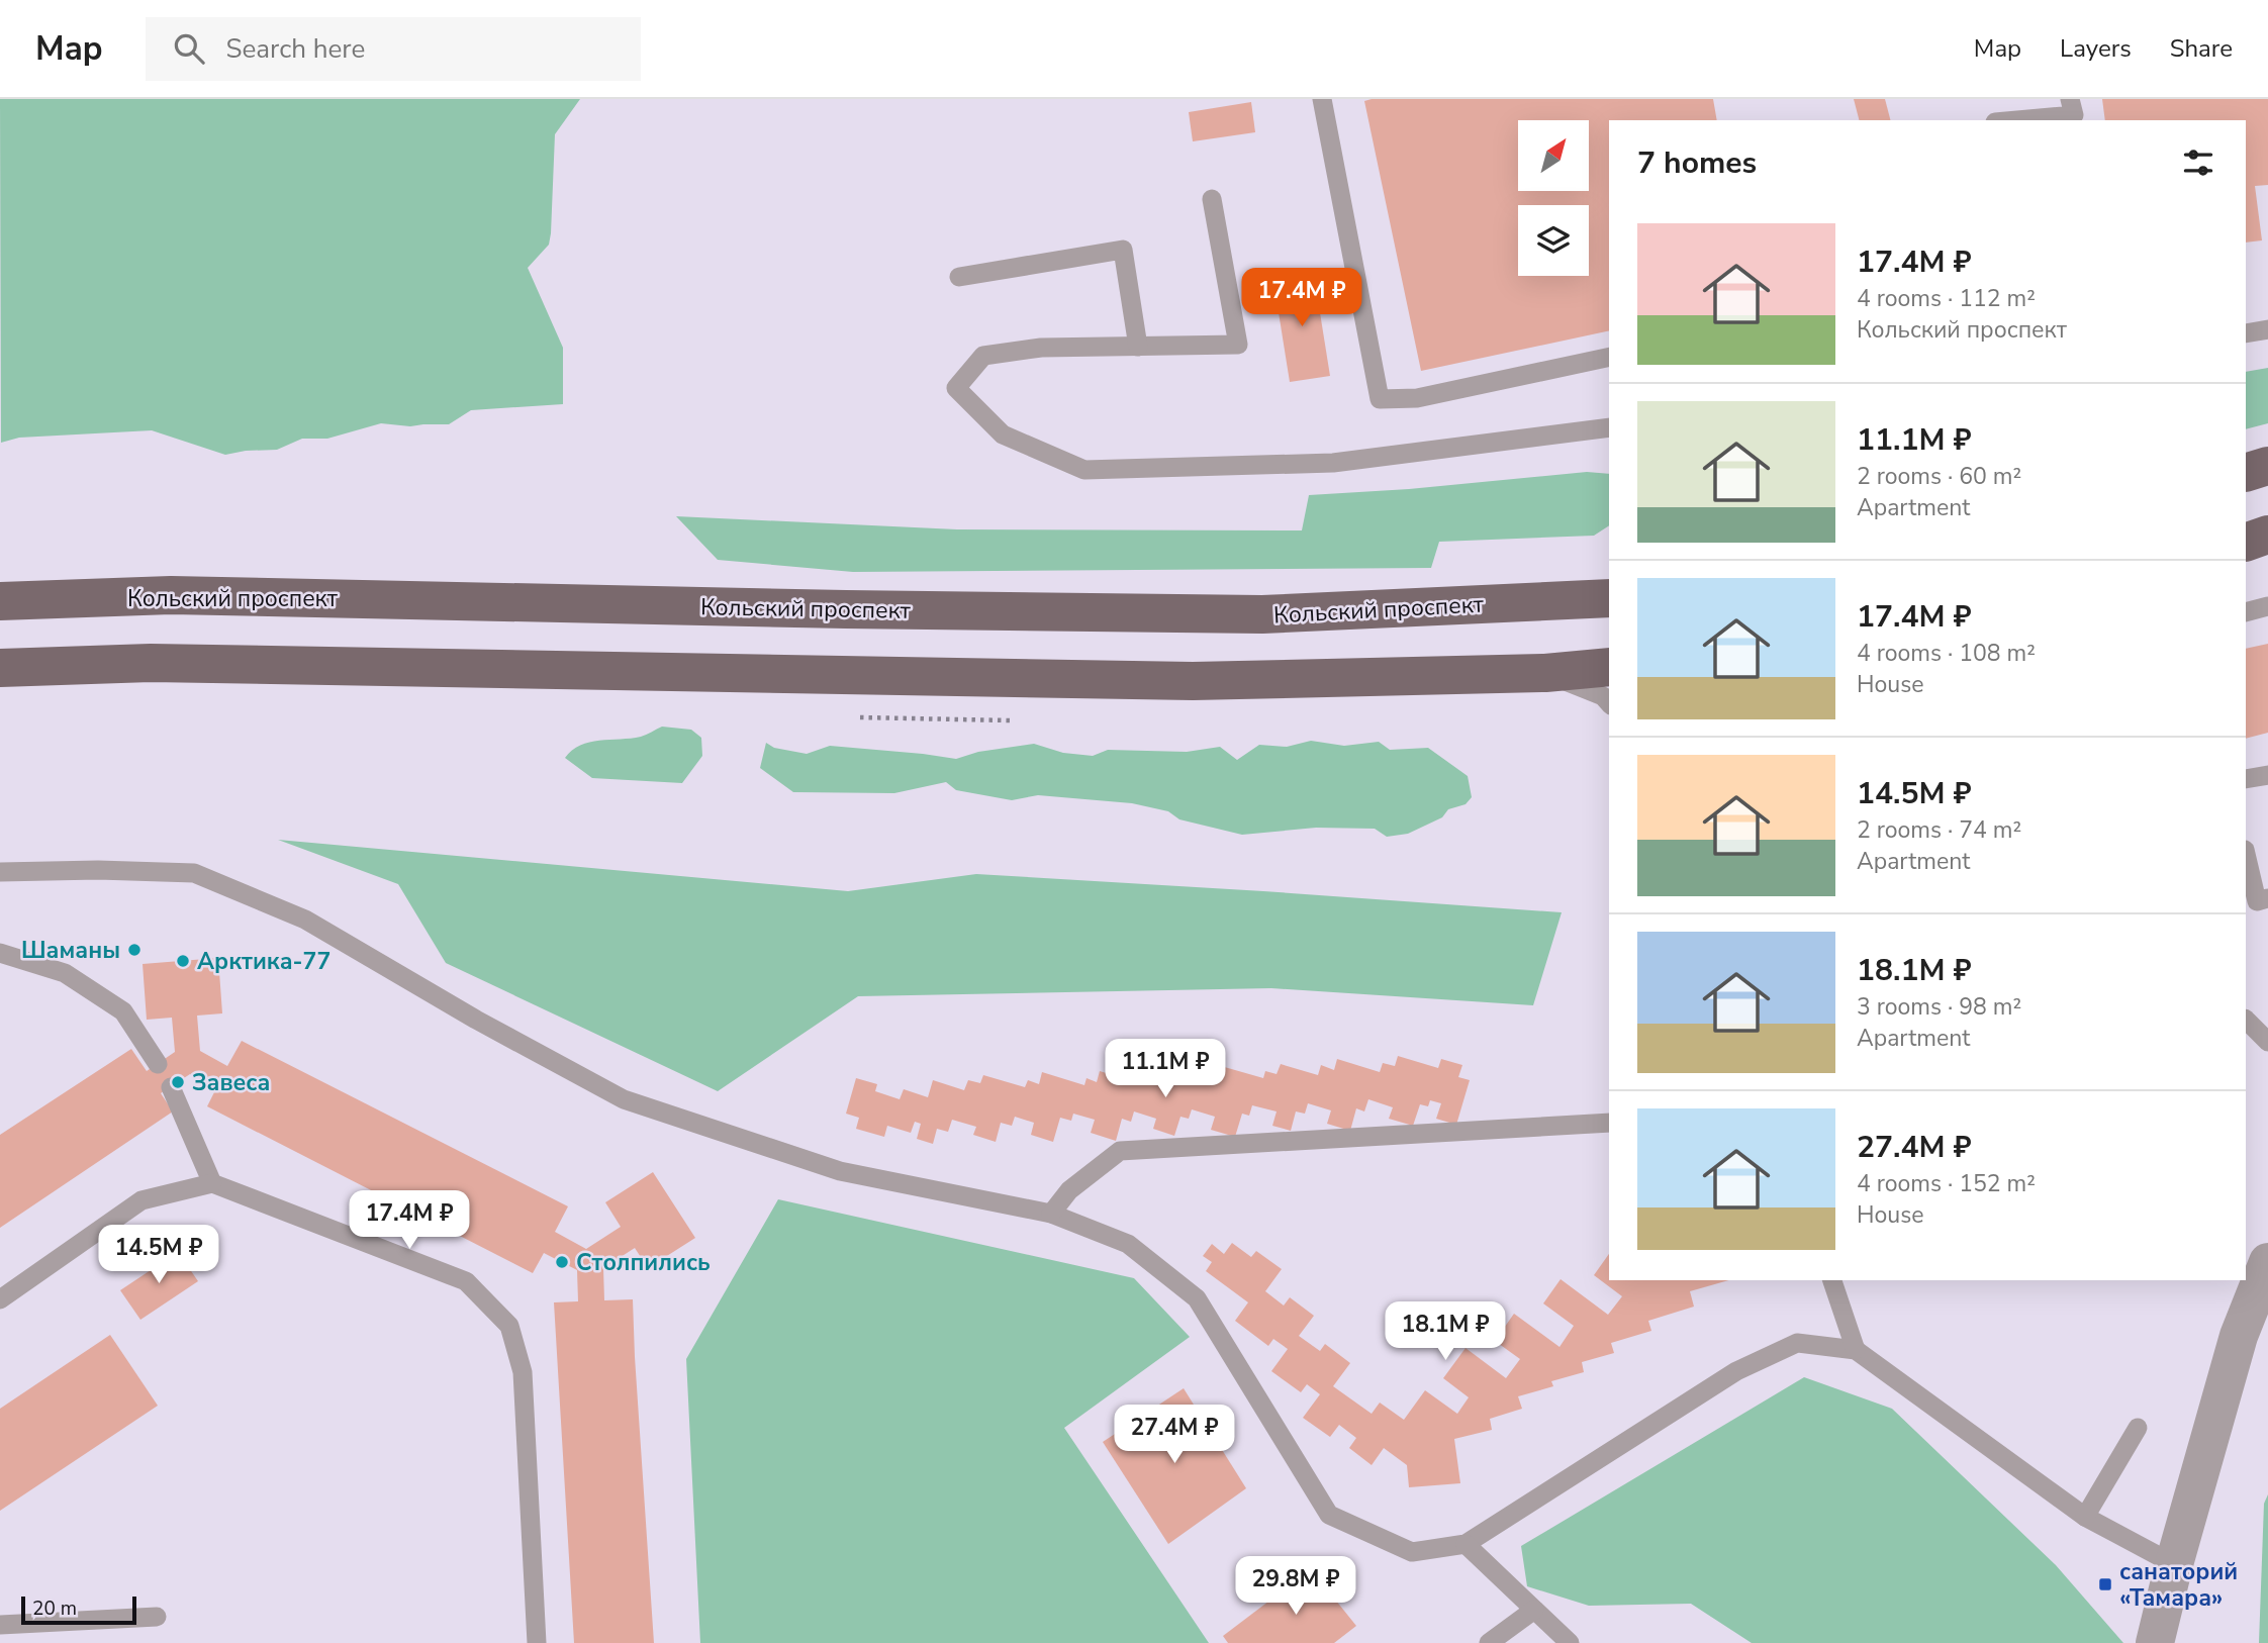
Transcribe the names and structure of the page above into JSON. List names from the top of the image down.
{
  "streets": {
    "main road": ["Кольский проспект"]
  },
  "places": {
    "other": [
      "Шаманы",
      "Арктика-77",
      "Завеса",
      "Столпились"
    ],
    "transit": ["санаторий «Тамара»"]
  },
  "scale_bar": "20 m",
  "north": "top right",
  "page": {
    "header": "Map",
    "search": "Search here",
    "nav": ["Map", "Layers", "Share"],
    "heading": "7 homes",
    "list": [
      {
        "name": "17.4M ₽",
        "note": "4 rooms · 112 m² · Кольский проспект"
      },
      {
        "name": "11.1M ₽",
        "note": "2 rooms · 60 m² · Apartment"
      },
      {
        "name": "17.4M ₽",
        "note": "4 rooms · 108 m² · House"
      },
      {
        "name": "14.5M ₽",
        "note": "2 rooms · 74 m² · Apartment"
      },
      {
        "name": "18.1M ₽",
        "note": "3 rooms · 98 m² · Apartment"
      },
      {
        "name": "27.4M ₽",
        "note": "4 rooms · 152 m² · House"
      }
    ],
    "price": [
      "17.4M ₽",
      "11.1M ₽",
      "17.4M ₽",
      "14.5M ₽",
      "18.1M ₽",
      "27.4M ₽",
      "29.8M ₽"
    ],
    "scale": "20 m"
  }
}
